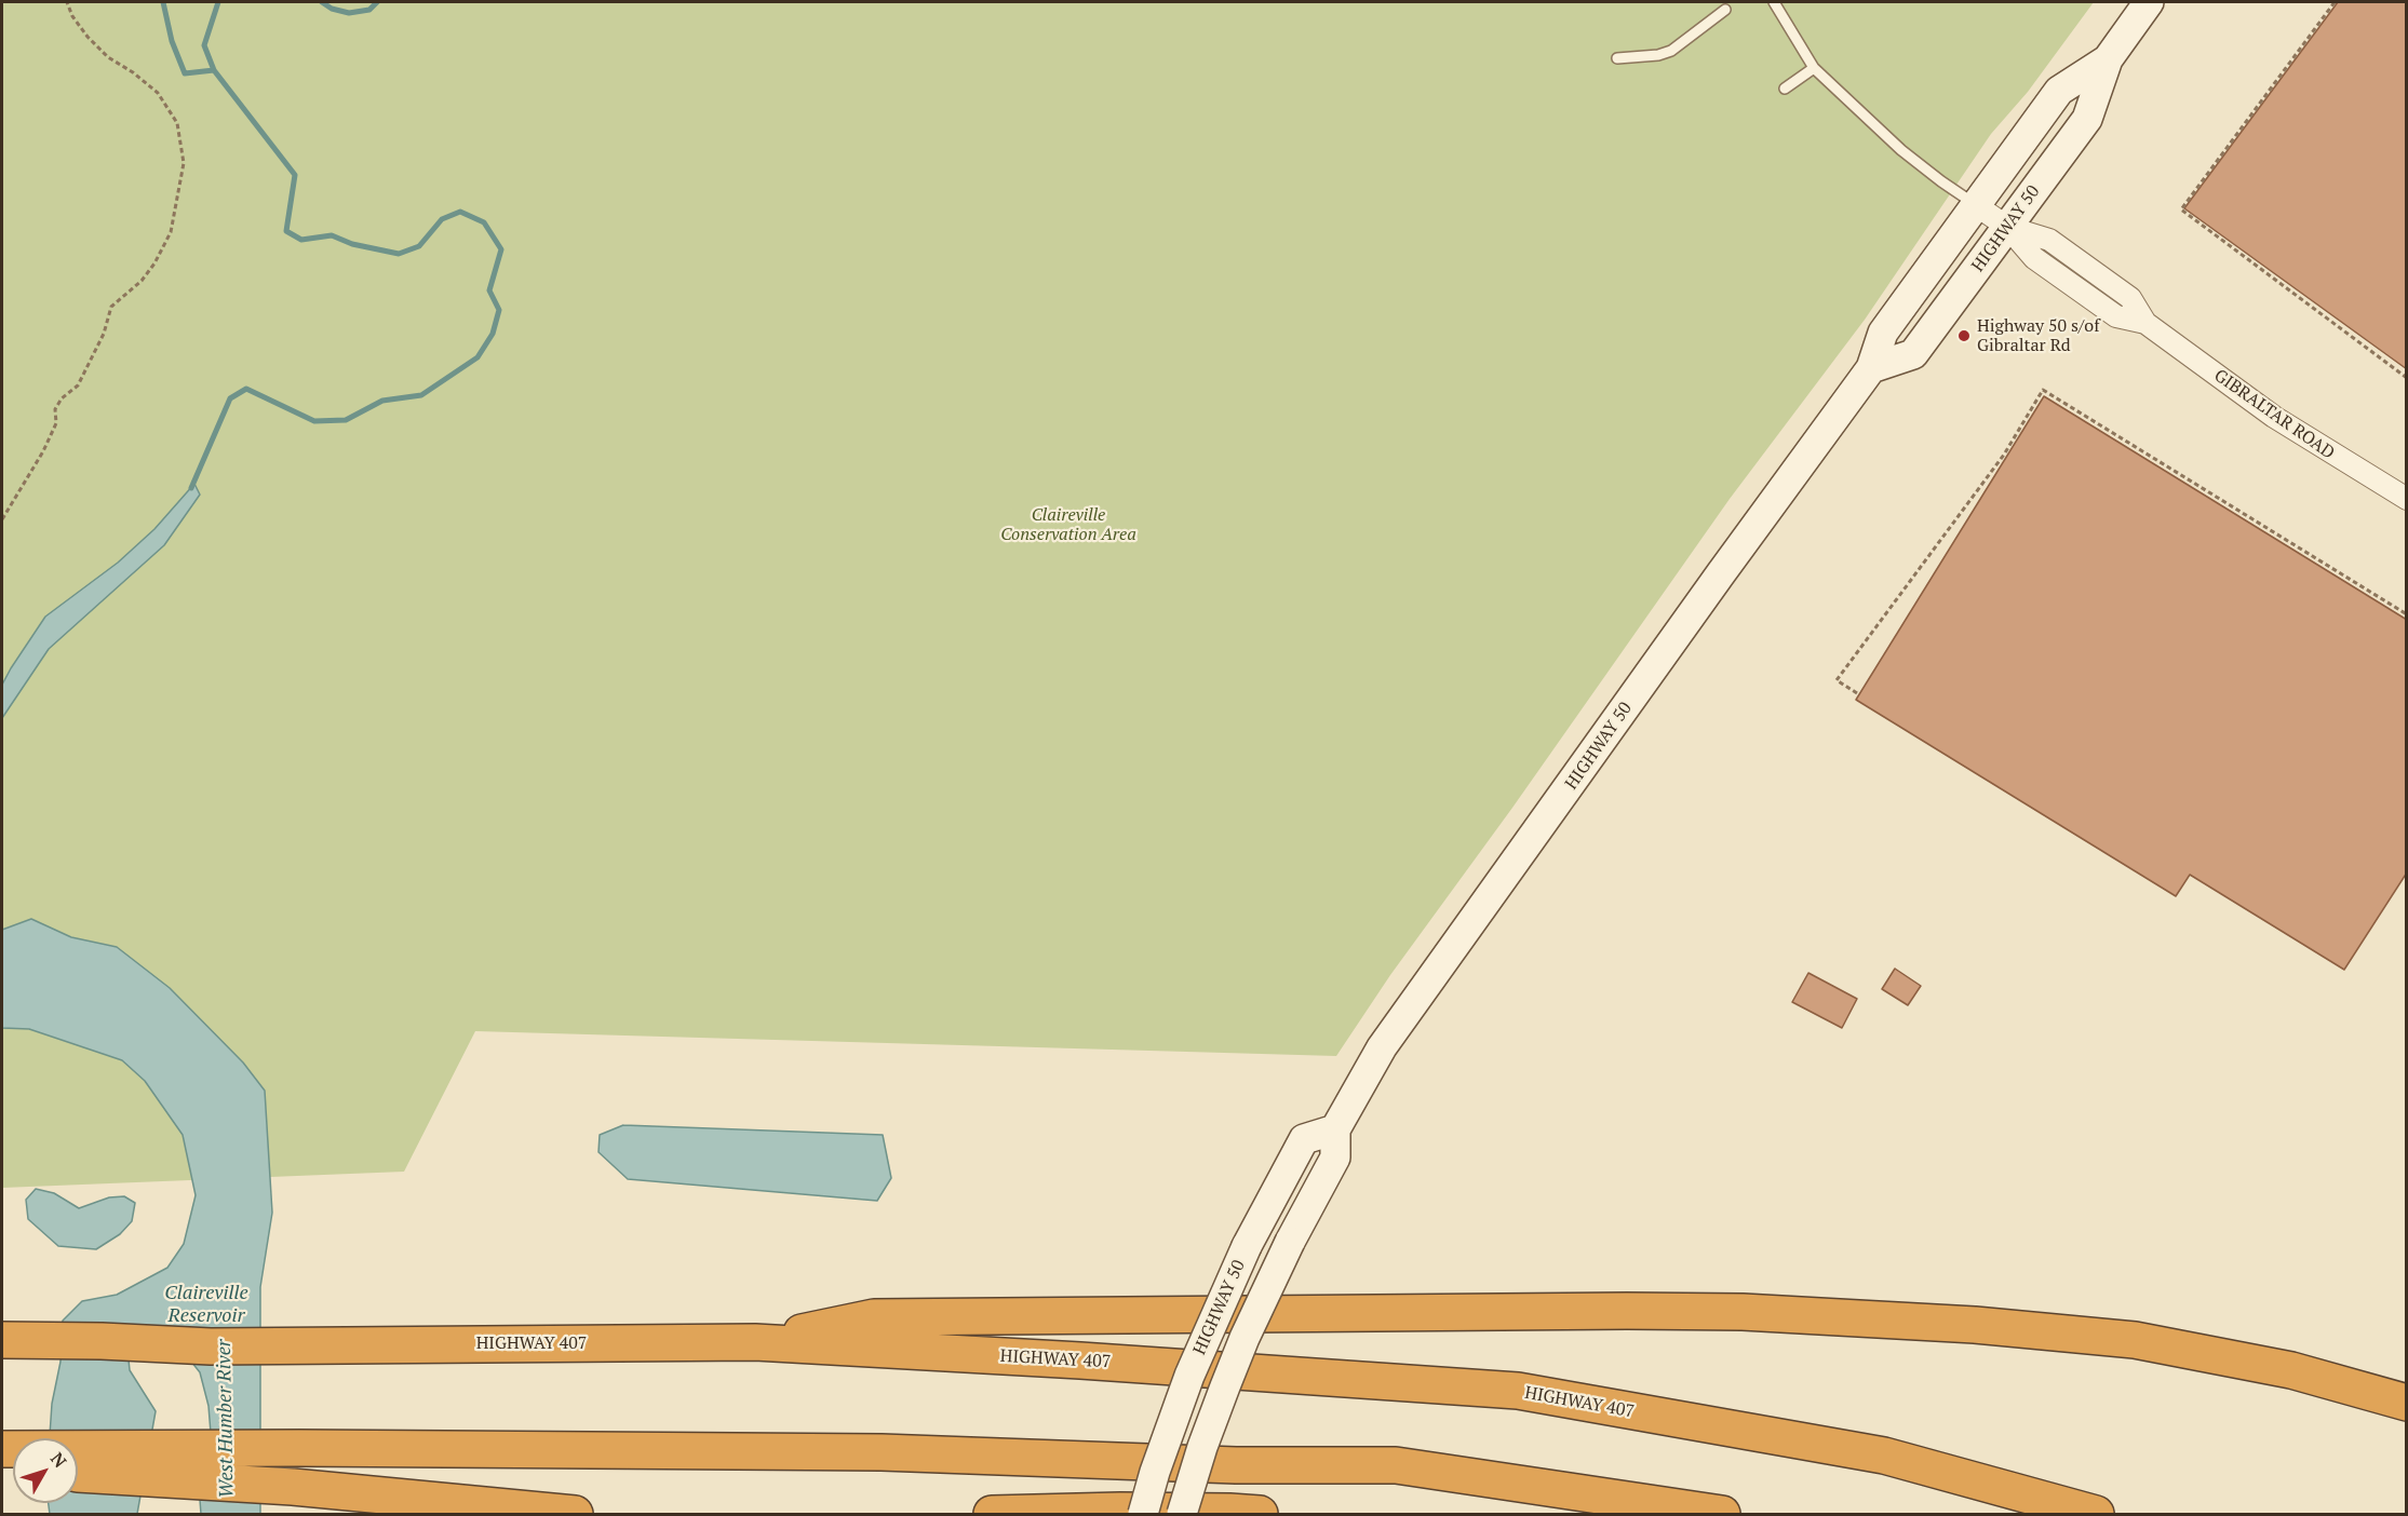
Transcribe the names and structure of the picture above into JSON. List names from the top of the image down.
{
  "streets": {
    "highway": ["HIGHWAY 407"],
    "main road": ["HIGHWAY 50"],
    "street": ["GIBRALTAR ROAD"]
  },
  "crossings": [
    ["HIGHWAY 50", "GIBRALTAR ROAD"]
  ],
  "water": ["Claireville Reservoir", "West Humber River"],
  "parks": ["Claireville Conservation Area"],
  "places": ["Highway 50 s/of Gibraltar Rd"],
  "north": "top right"
}
